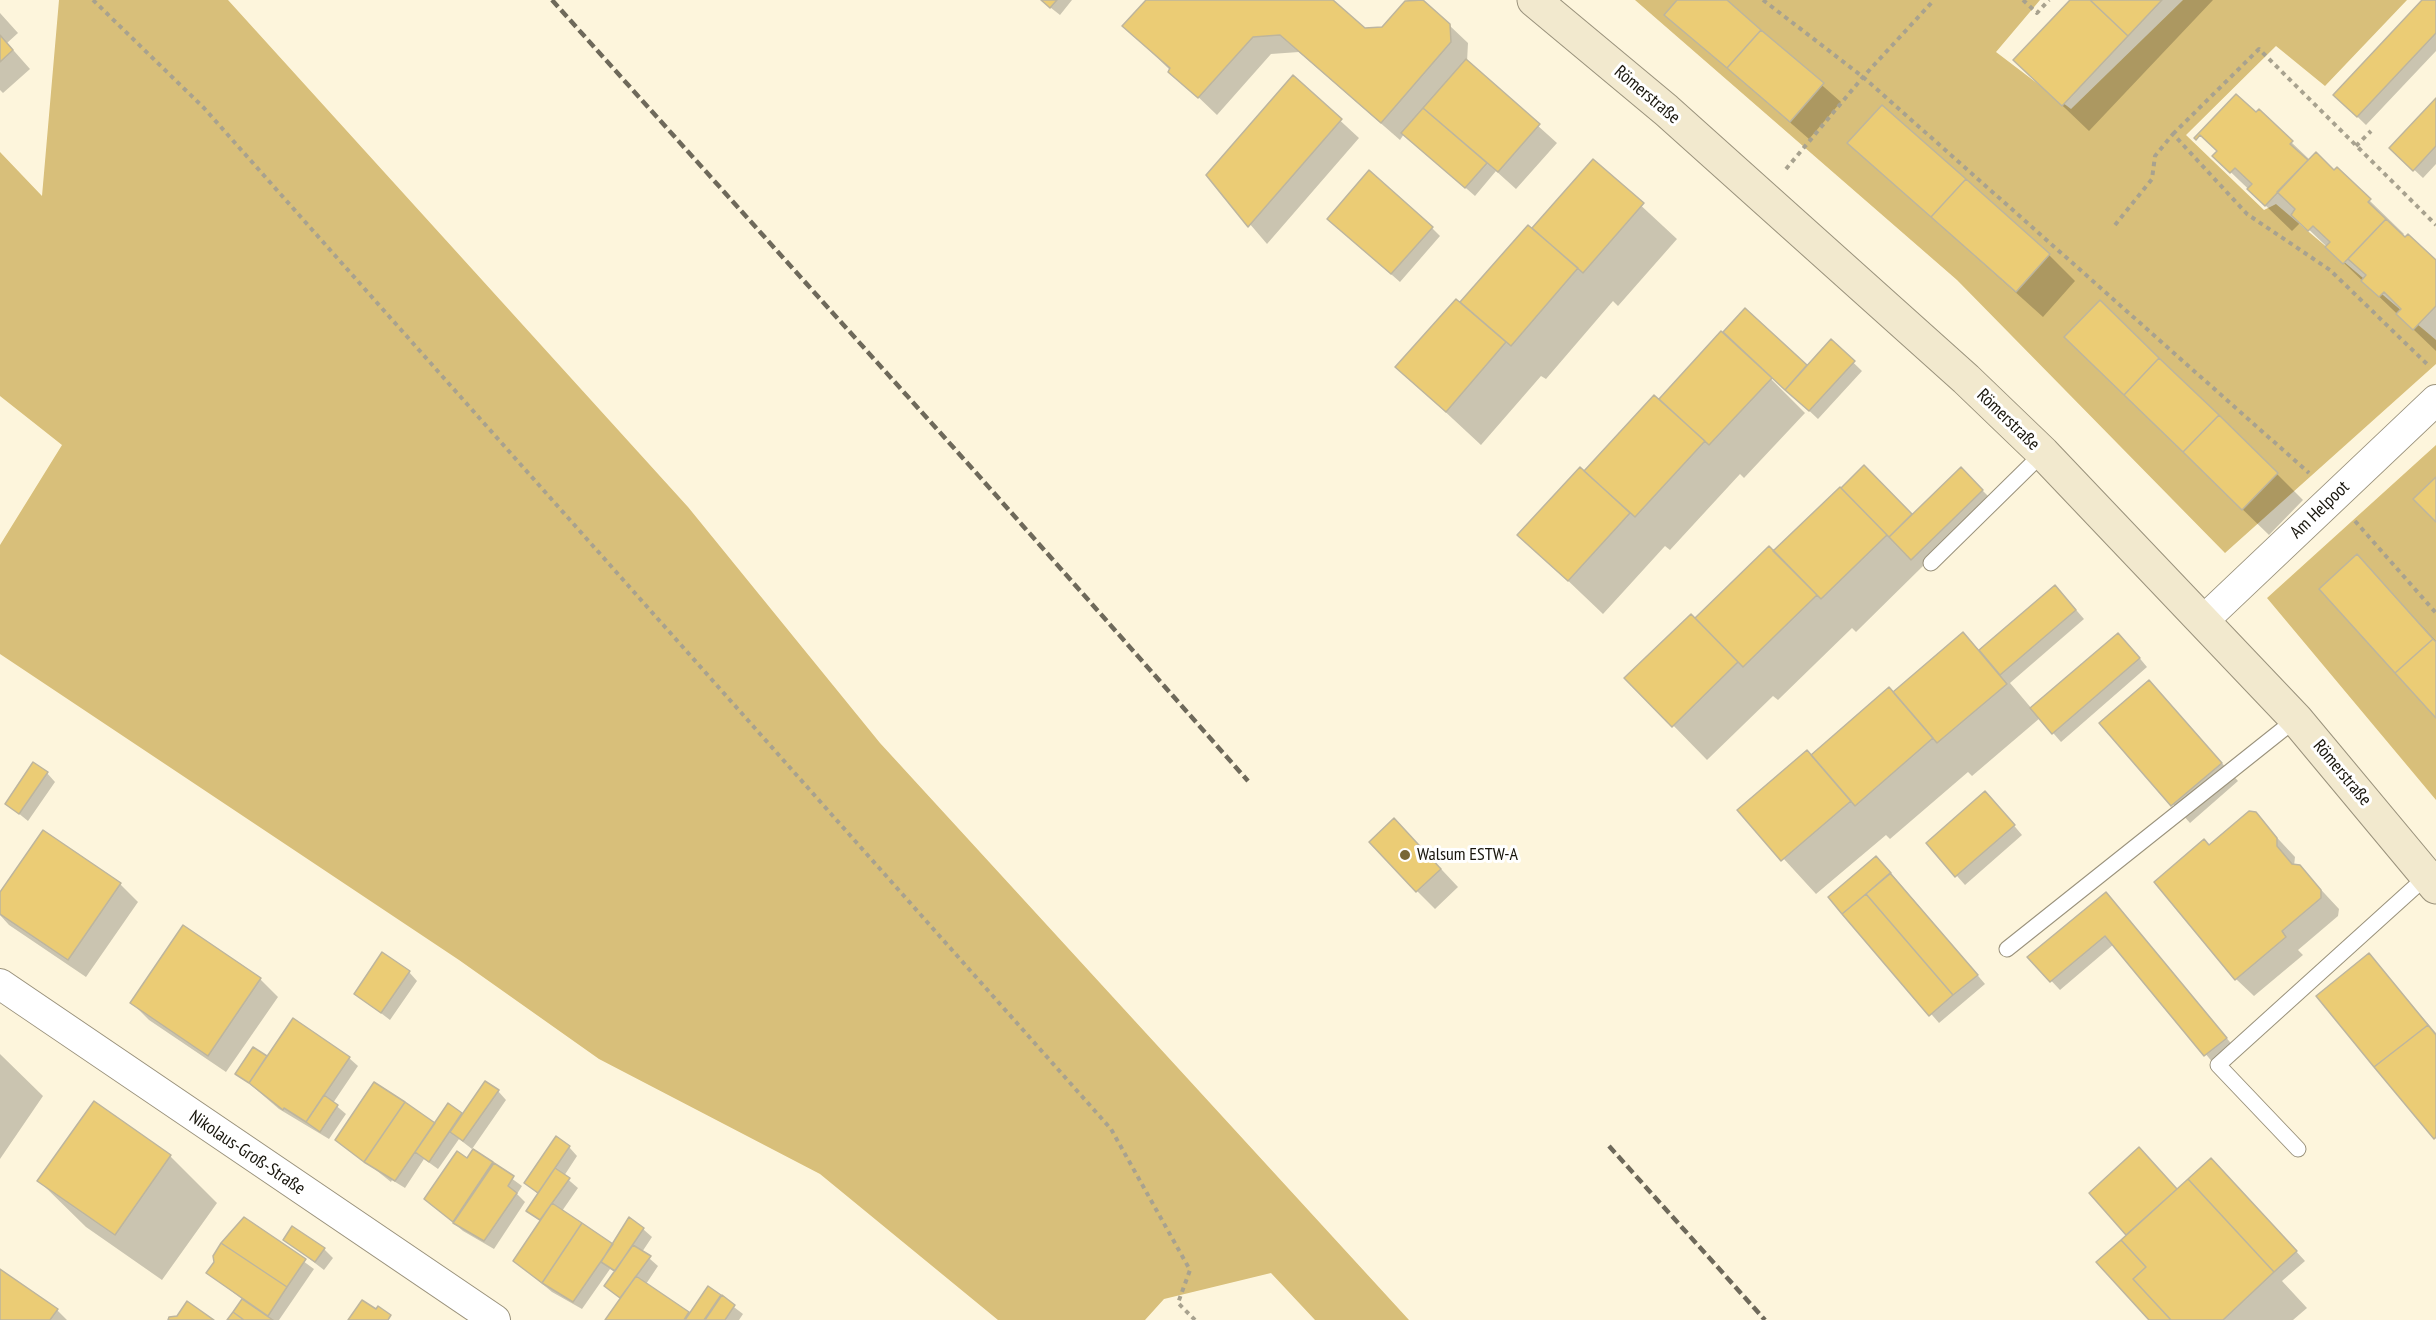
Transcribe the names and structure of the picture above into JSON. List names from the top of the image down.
{
  "streets": {
    "main road": ["Römerstraße"],
    "street": ["Am Helpoot", "Nikolaus-Groß-Straße"]
  },
  "crossings": [
    ["Römerstraße", "Am Helpoot"]
  ],
  "places": ["Walsum ESTW-A"]
}
